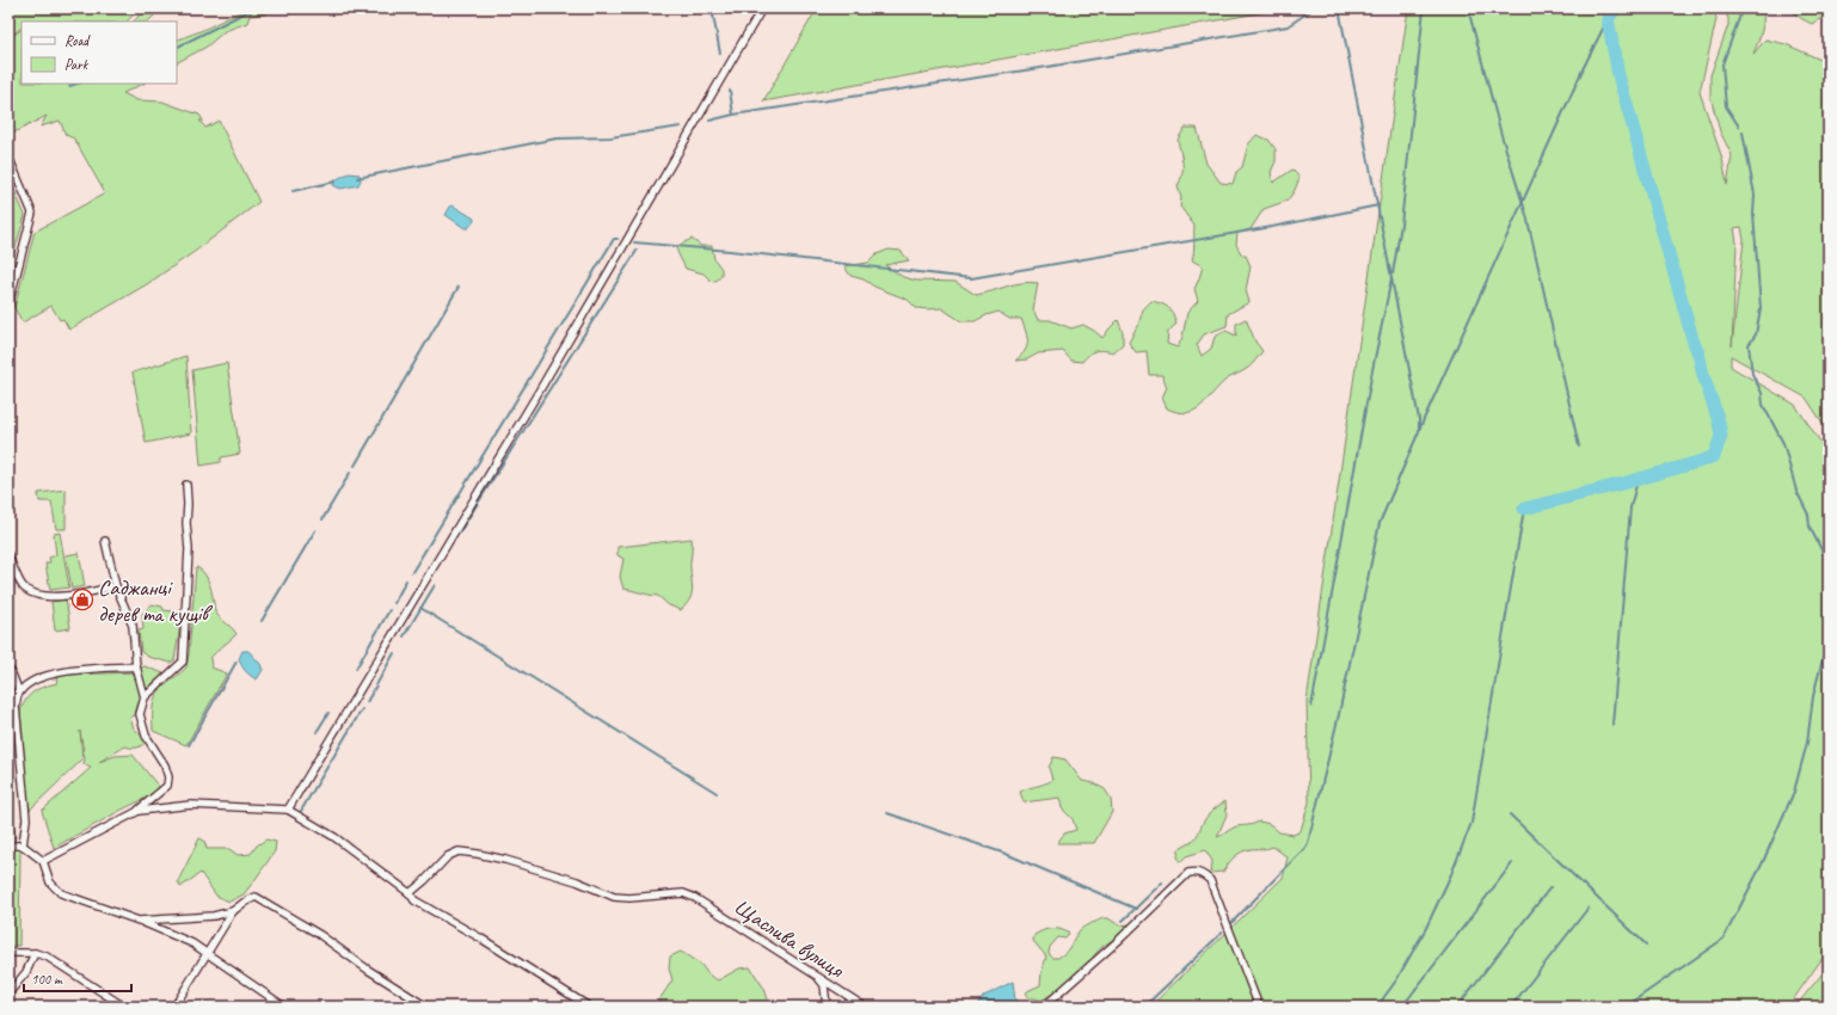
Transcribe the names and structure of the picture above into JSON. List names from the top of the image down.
{
  "streets": {
    "street": ["Щаслива вулиця"]
  },
  "places": {
    "shop": ["Саджанці дерев та кущів"]
  },
  "legend": ["Road", "Park"],
  "scale_bar": "100 m"
}
